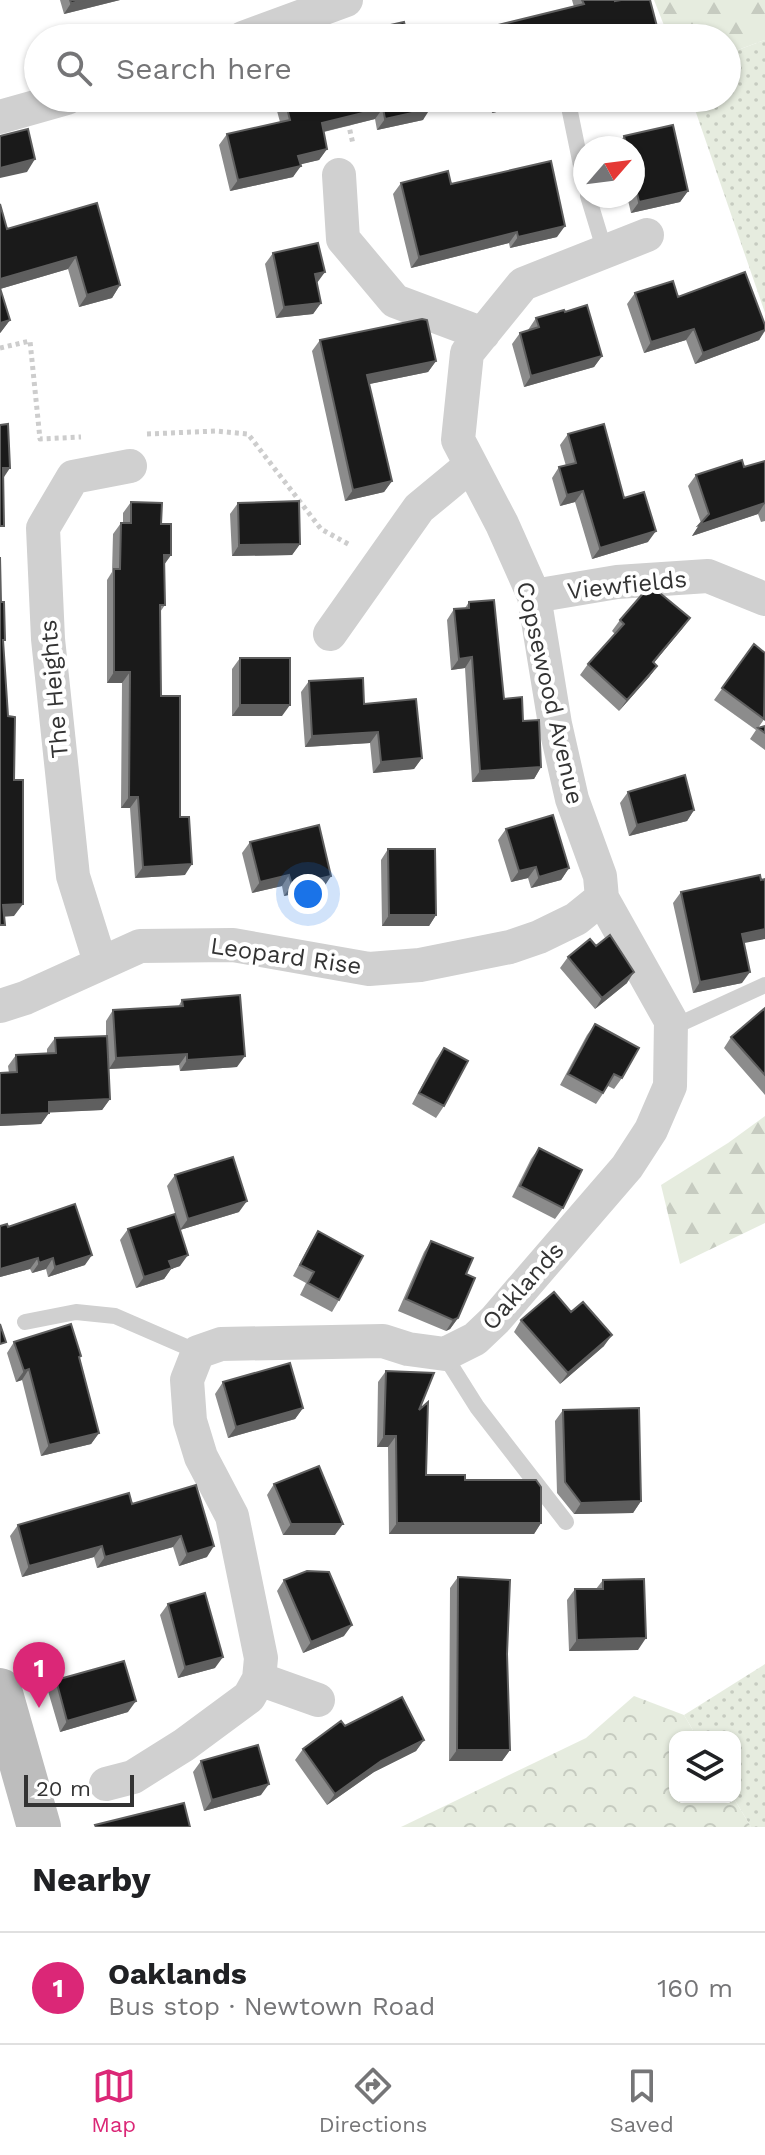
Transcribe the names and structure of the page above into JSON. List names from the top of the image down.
{
  "streets": {
    "street": [
      "Viewfields",
      "The Heights",
      "Copsewood Avenue",
      "Leopard Rise",
      "Oaklands"
    ]
  },
  "crossings": [
    ["Viewfields", "Copsewood Avenue"],
    ["The Heights", "Leopard Rise"],
    ["Copsewood Avenue", "Leopard Rise"],
    ["Copsewood Avenue", "Oaklands"],
    ["Leopard Rise", "Oaklands"]
  ],
  "scale_bar": "20 m",
  "north": "top right",
  "page": {
    "search": "Search here",
    "pins": "1",
    "scale": "20 m",
    "heading": "Nearby",
    "list": [
      {
        "mark": "1",
        "name": "Oaklands",
        "note": "Bus stop · Newtown Road",
        "value": "160 m"
      }
    ],
    "nav": ["Map", "Directions", "Saved"]
  }
}
